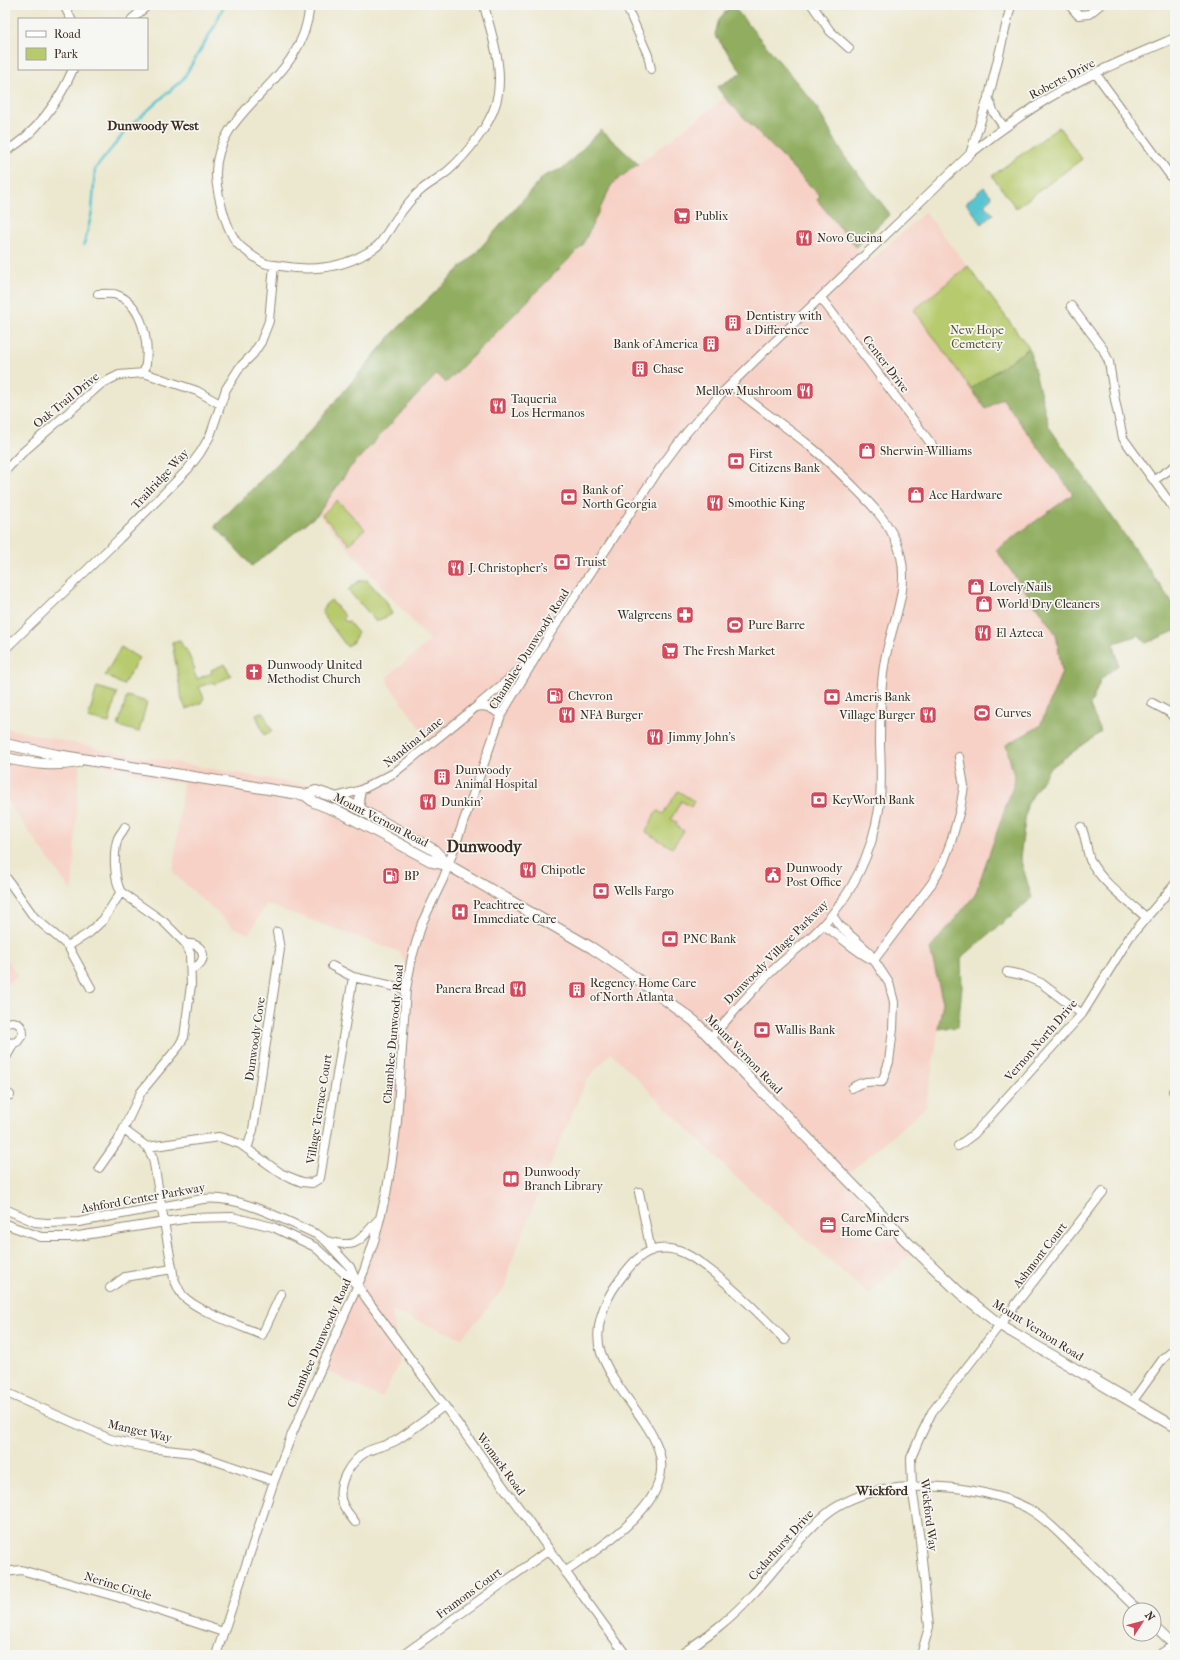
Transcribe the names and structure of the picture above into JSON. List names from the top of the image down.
{
  "streets": {
    "main road": ["Mount Vernon Road"],
    "street": [
      "Roberts Drive",
      "Center Drive",
      "Oak Trail Drive",
      "Trailridge Way",
      "Chamblee Dunwoody Road",
      "Nandina Lane",
      "Dunwoody Village Parkway",
      "Dunwoody Cove",
      "Vernon North Drive",
      "Village Terrace Court",
      "Ashford Center Parkway",
      "Ashmont Court",
      "Manget Way",
      "Womack Road",
      "Wickford Way",
      "Cedarhurst Drive",
      "Nerine Circle",
      "Framons Court"
    ]
  },
  "crossings": [
    ["Roberts Drive", "Chamblee Dunwoody Road"],
    ["Center Drive", "Chamblee Dunwoody Road"],
    ["Oak Trail Drive", "Trailridge Way"],
    ["Chamblee Dunwoody Road", "Nandina Lane"],
    ["Chamblee Dunwoody Road", "Mount Vernon Road"],
    ["Chamblee Dunwoody Road", "Dunwoody Village Parkway"],
    ["Chamblee Dunwoody Road", "Ashford Center Parkway"],
    ["Chamblee Dunwoody Road", "Manget Way"],
    ["Chamblee Dunwoody Road", "Womack Road"],
    ["Chamblee Dunwoody Road", "Nerine Circle"],
    ["Mount Vernon Road", "Dunwoody Village Parkway"],
    ["Mount Vernon Road", "Ashmont Court"],
    ["Mount Vernon Road", "Wickford Way"],
    ["Dunwoody Cove", "Village Terrace Court"],
    ["Ashford Center Parkway", "Womack Road"],
    ["Ashmont Court", "Wickford Way"],
    ["Womack Road", "Framons Court"],
    ["Wickford Way", "Cedarhurst Drive"]
  ],
  "districts": ["Dunwoody West", "Dunwoody", "Wickford"],
  "parks": ["New Hope Cemetery"],
  "places": {
    "supermarket": ["Publix", "The Fresh Market"],
    "restaurant": [
      "Novo Cucina",
      "Mellow Mushroom",
      "Taqueria Los Hermanos",
      "Smoothie King",
      "J. Christopher's",
      "El Azteca",
      "NFA Burger",
      "Village Burger",
      "Jimmy John's",
      "Dunkin'",
      "Chipotle",
      "Panera Bread"
    ],
    "building": [
      "Dentistry with a Difference",
      "Bank of America",
      "Chase",
      "Dunwoody Animal Hospital",
      "Regency Home Care of North Atlanta"
    ],
    "shop": [
      "Sherwin-Williams",
      "Ace Hardware",
      "Lovely Nails",
      "World Dry Cleaners"
    ],
    "bank": [
      "First Citizens Bank",
      "Bank of North Georgia",
      "Truist",
      "Ameris Bank",
      "KeyWorth Bank",
      "Wells Fargo",
      "PNC Bank",
      "Wallis Bank"
    ],
    "pharmacy": ["Walgreens"],
    "sports": ["Pure Barre", "Curves"],
    "church": ["Dunwoody United Methodist Church"],
    "fuel station": ["Chevron", "BP"],
    "public building": ["Dunwoody Post Office"],
    "hospital": ["Peachtree Immediate Care"],
    "library": ["Dunwoody Branch Library"],
    "office": ["CareMinders Home Care"]
  },
  "legend": ["Road", "Park"],
  "north": "top right"
}
